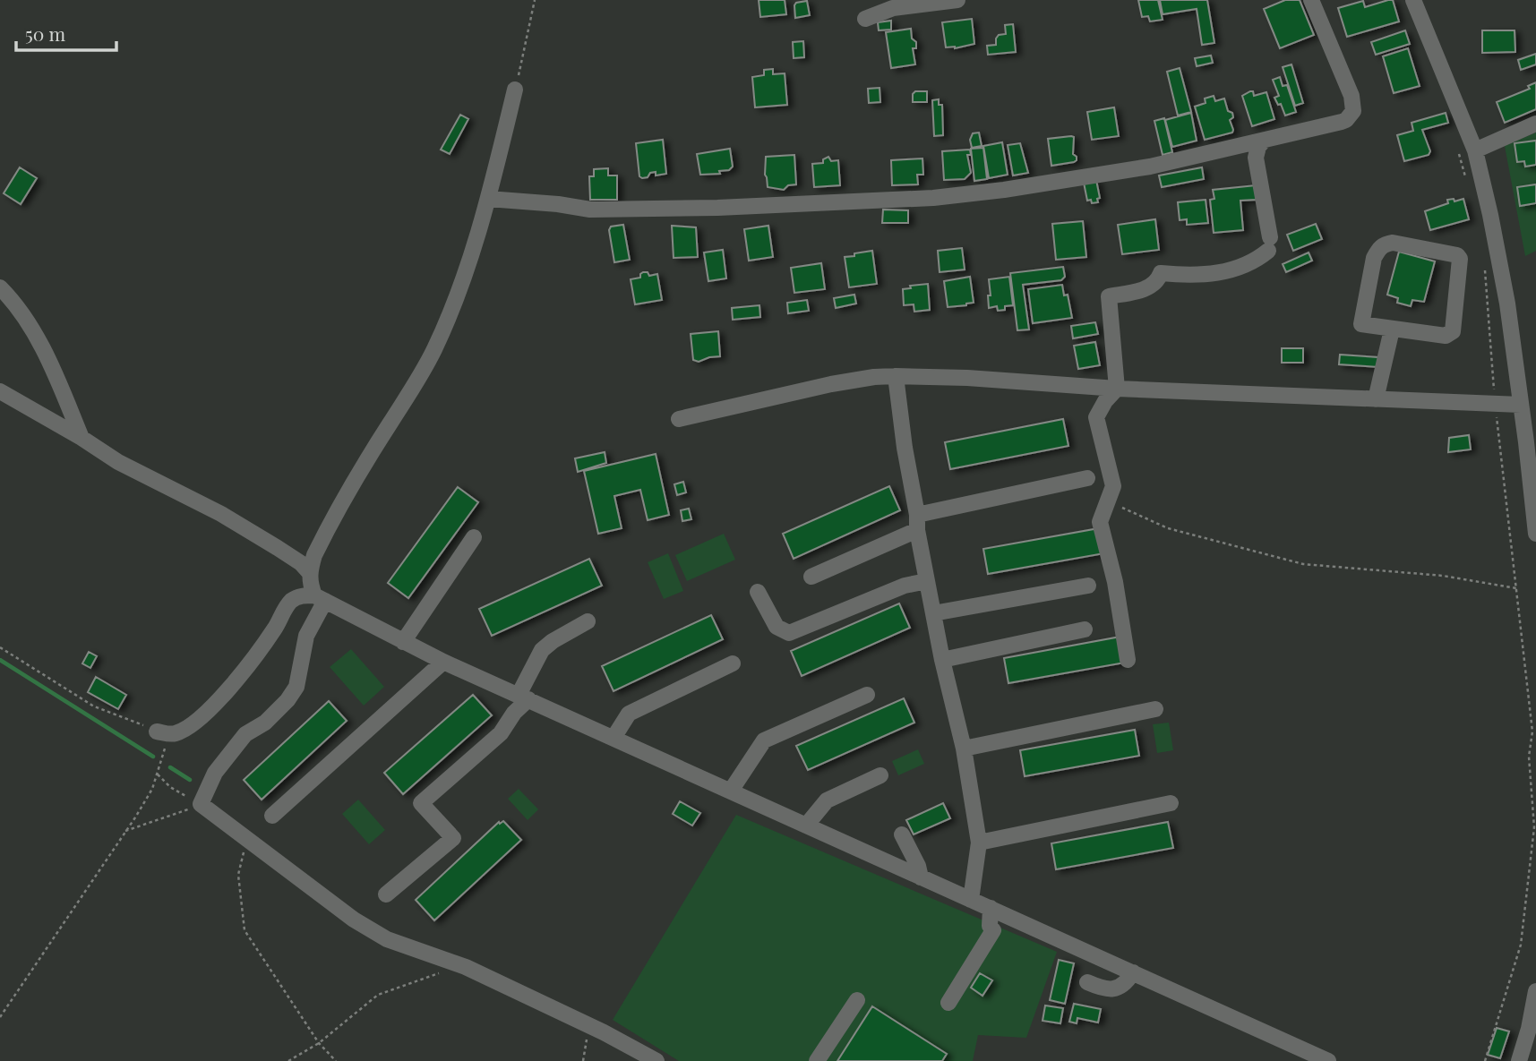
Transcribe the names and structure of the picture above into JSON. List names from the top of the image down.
{
  "scale_bar": "50 m"
}
